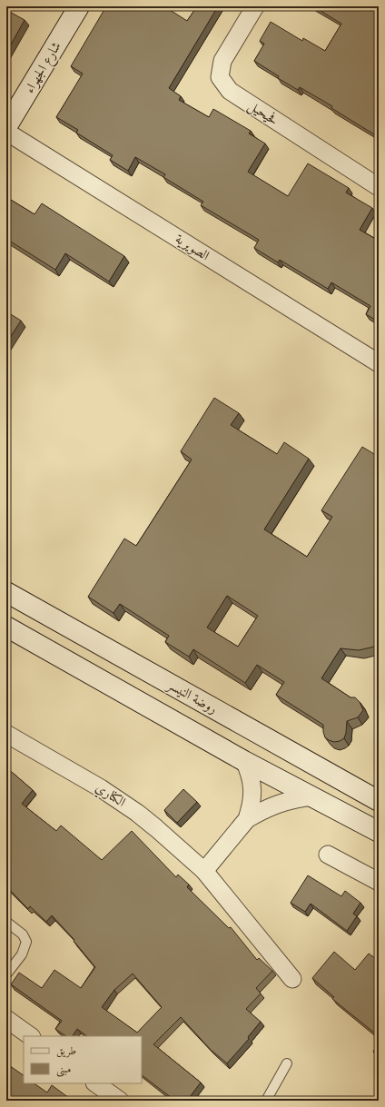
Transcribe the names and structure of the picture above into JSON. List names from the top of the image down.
{
  "streets": {
    "street": [
      "شارع الجهراء",
      "فحيحيل",
      "الصويرية",
      "روضة النيسر",
      "الكناري"
    ]
  },
  "legend": ["طريق", "مبنى"]
}
